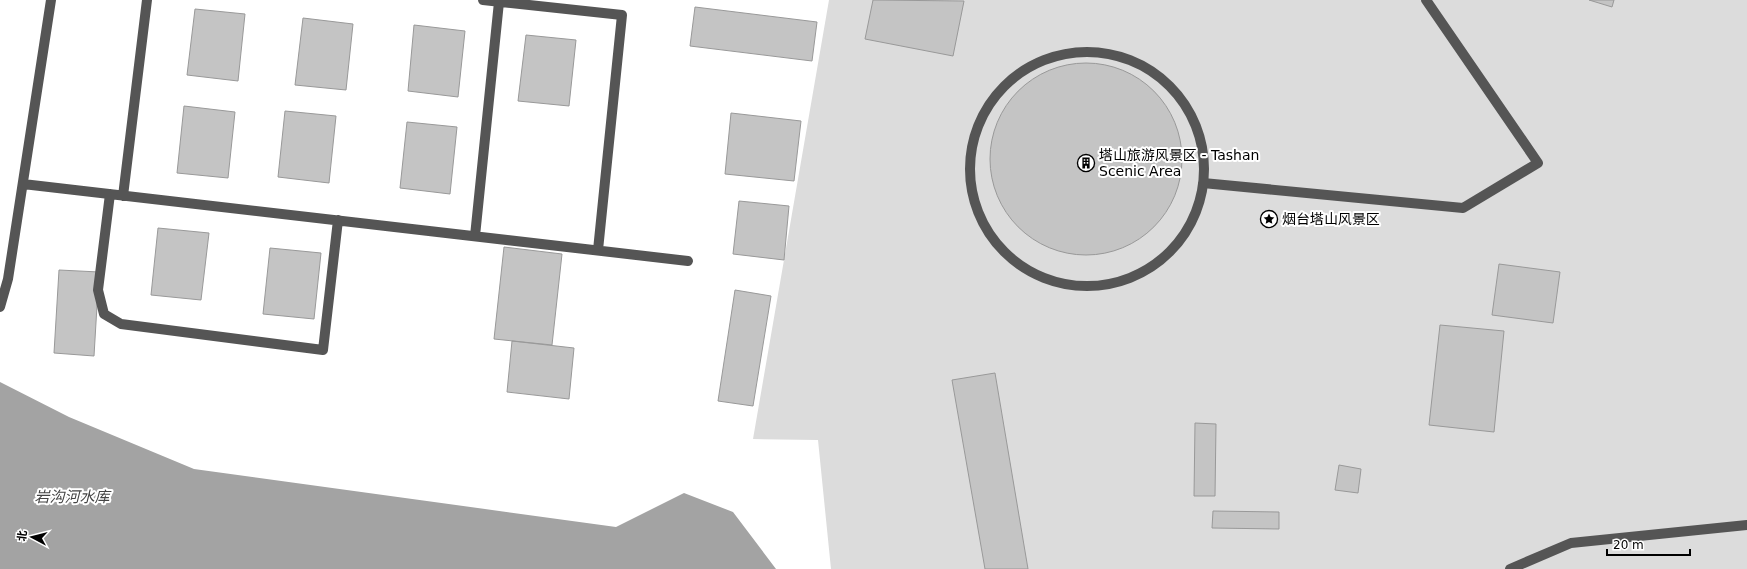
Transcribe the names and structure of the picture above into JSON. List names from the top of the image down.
{
  "water": ["岩沟河水库"],
  "places": {
    "building": ["塔山旅游风景区 - Tashan Scenic Area"],
    "place": ["烟台塔山风景区"]
  },
  "scale_bar": "20 m",
  "north": "left"
}
